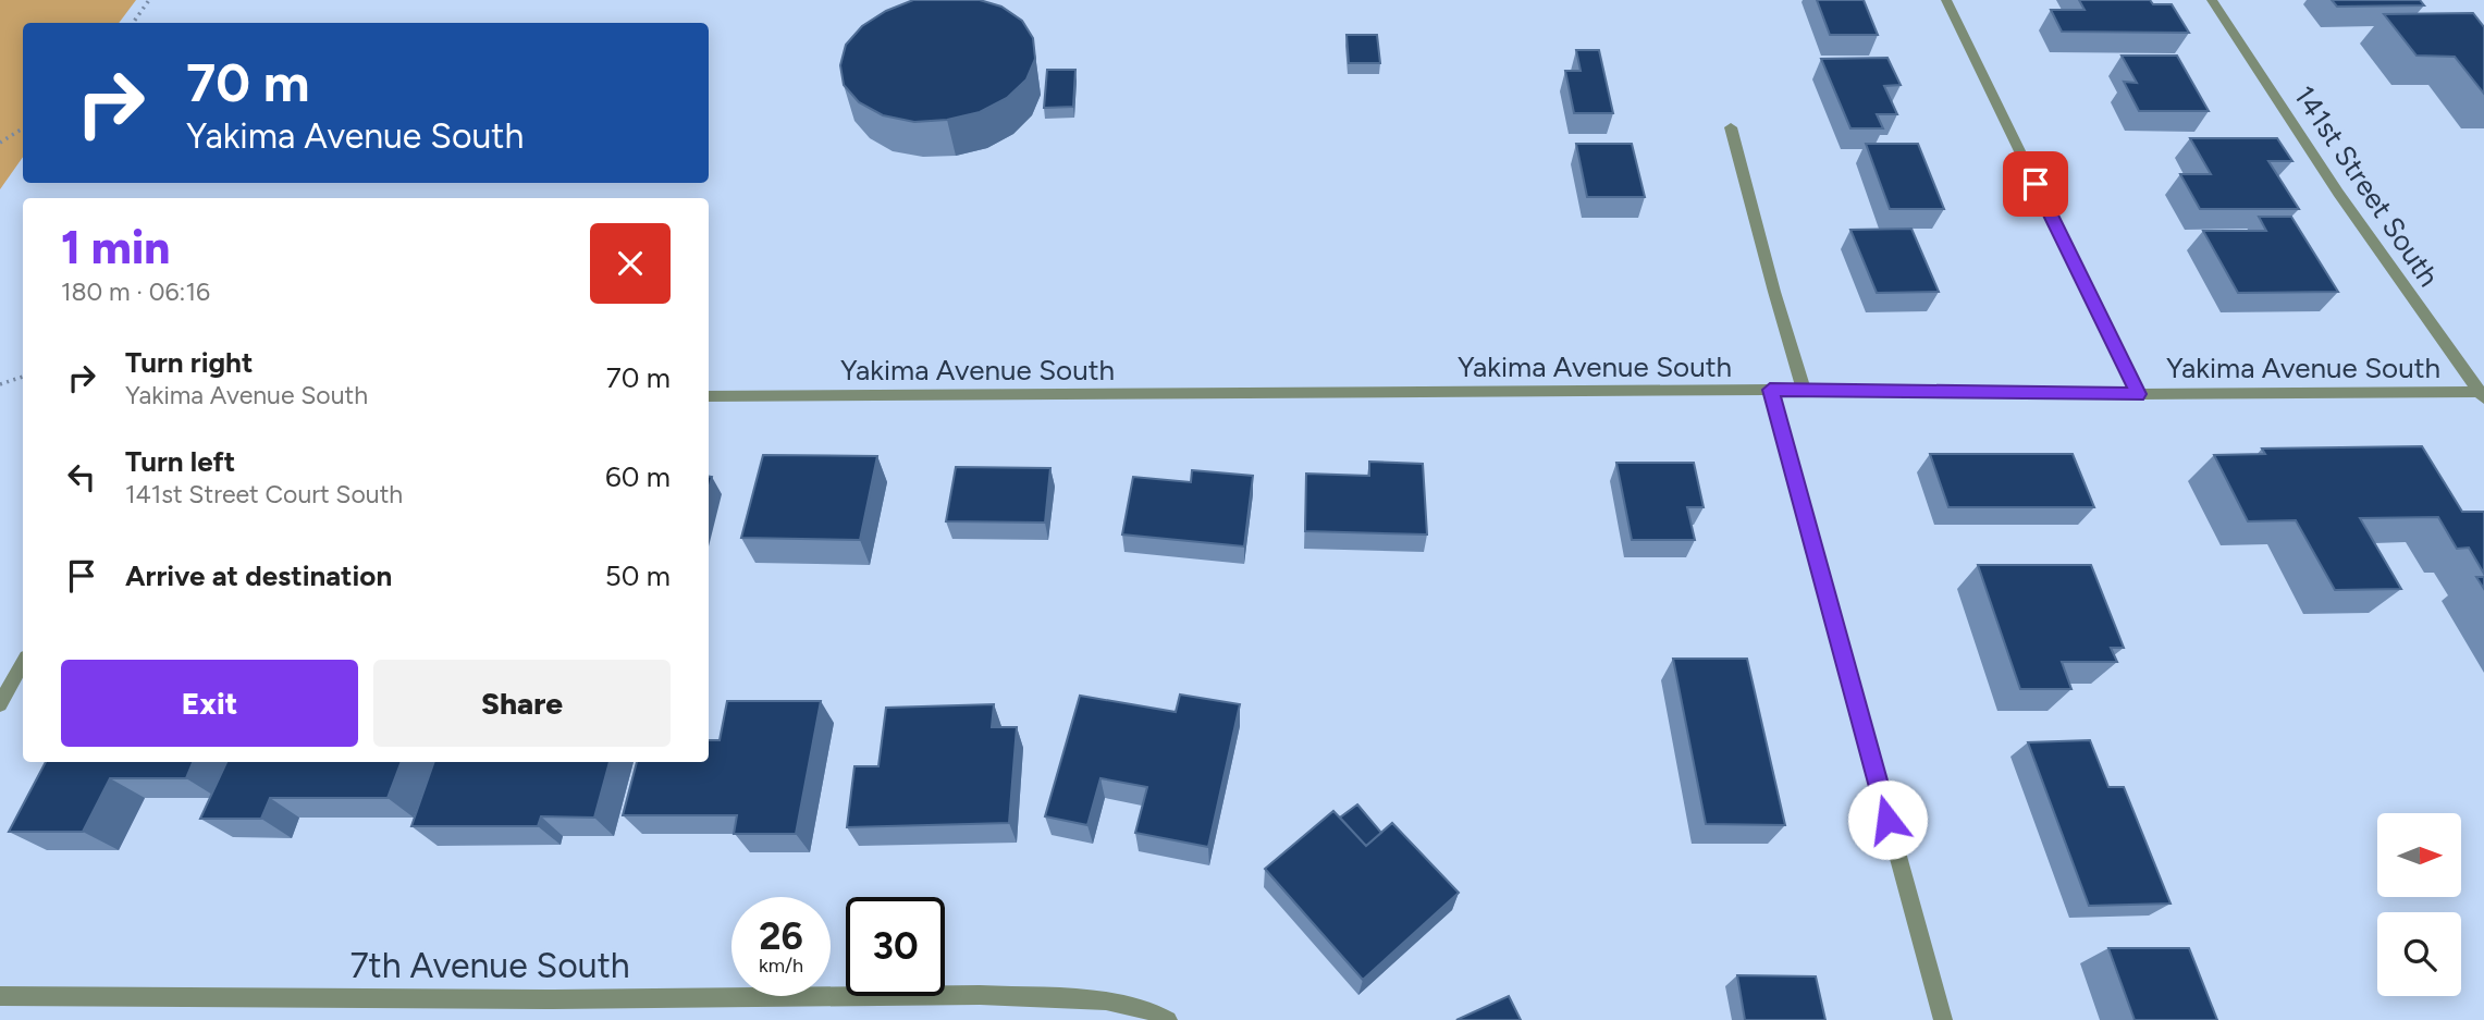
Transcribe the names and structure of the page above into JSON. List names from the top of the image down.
{
  "streets": {
    "street": ["141st Street South", "Yakima Avenue South", "7th Avenue South"]
  },
  "crossings": [
    ["141st Street South", "Yakima Avenue South"]
  ],
  "north": "right",
  "page": {
    "turn": ["70 m", "Yakima Avenue South"],
    "heading": ["1 min", "180 m · 06:16"],
    "list": [
      {
        "name": "Turn right",
        "note": "Yakima Avenue South",
        "value": "70 m"
      },
      {
        "name": "Turn left",
        "note": "141st Street Court South",
        "value": "60 m"
      },
      {
        "name": "Arrive at destination",
        "value": "50 m"
      }
    ],
    "buttons": ["Exit", "Share"],
    "speed": "26 km/h",
    "limit": "30"
  }
}
